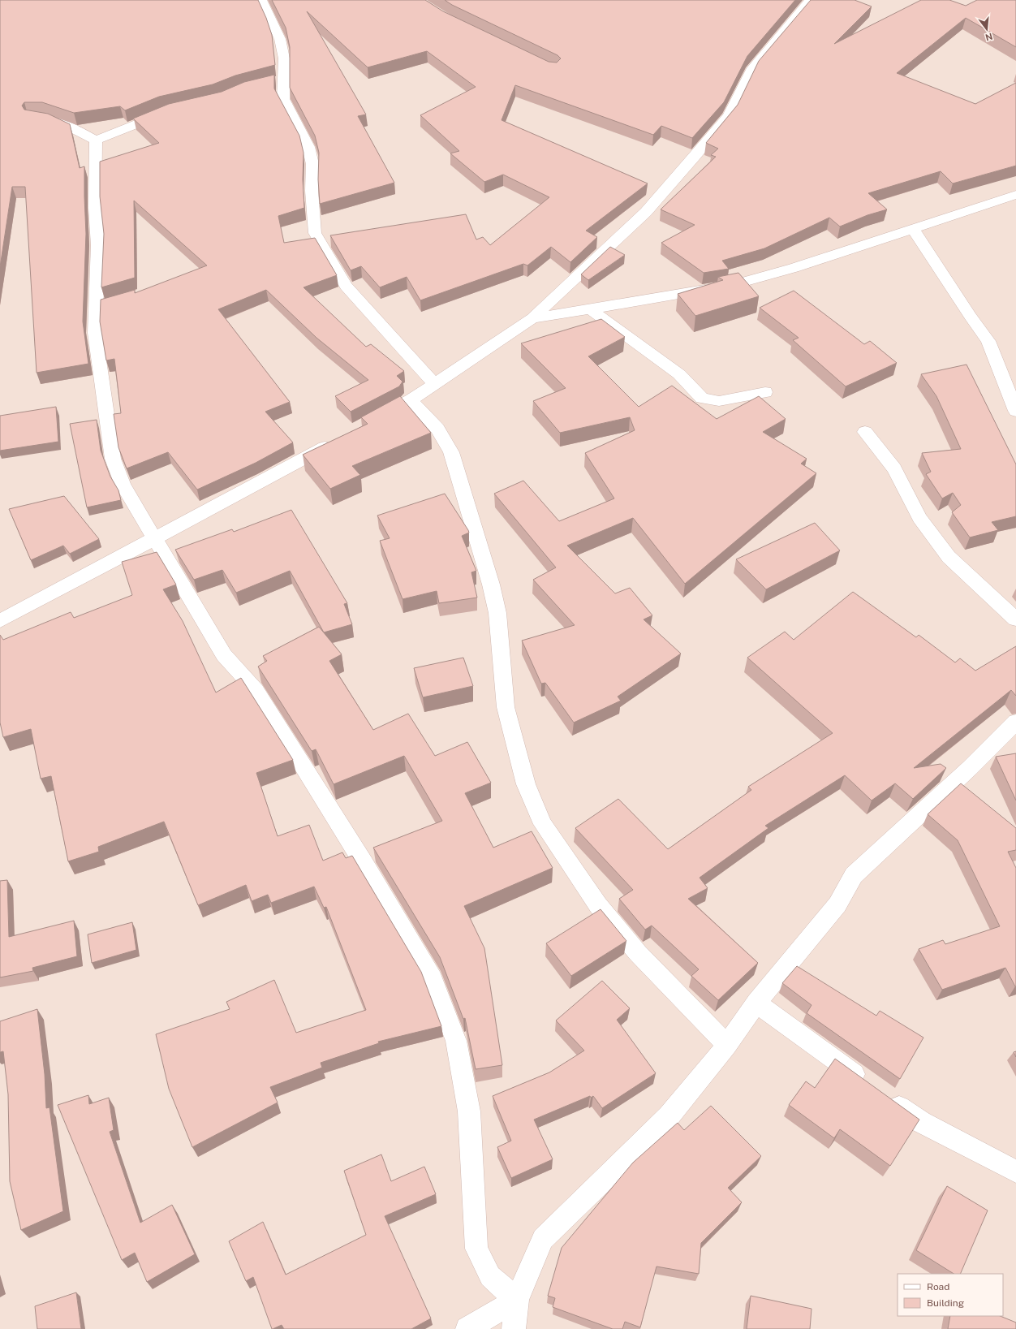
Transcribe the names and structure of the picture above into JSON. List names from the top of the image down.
{
  "legend": ["Road", "Building"],
  "north": "bottom"
}
